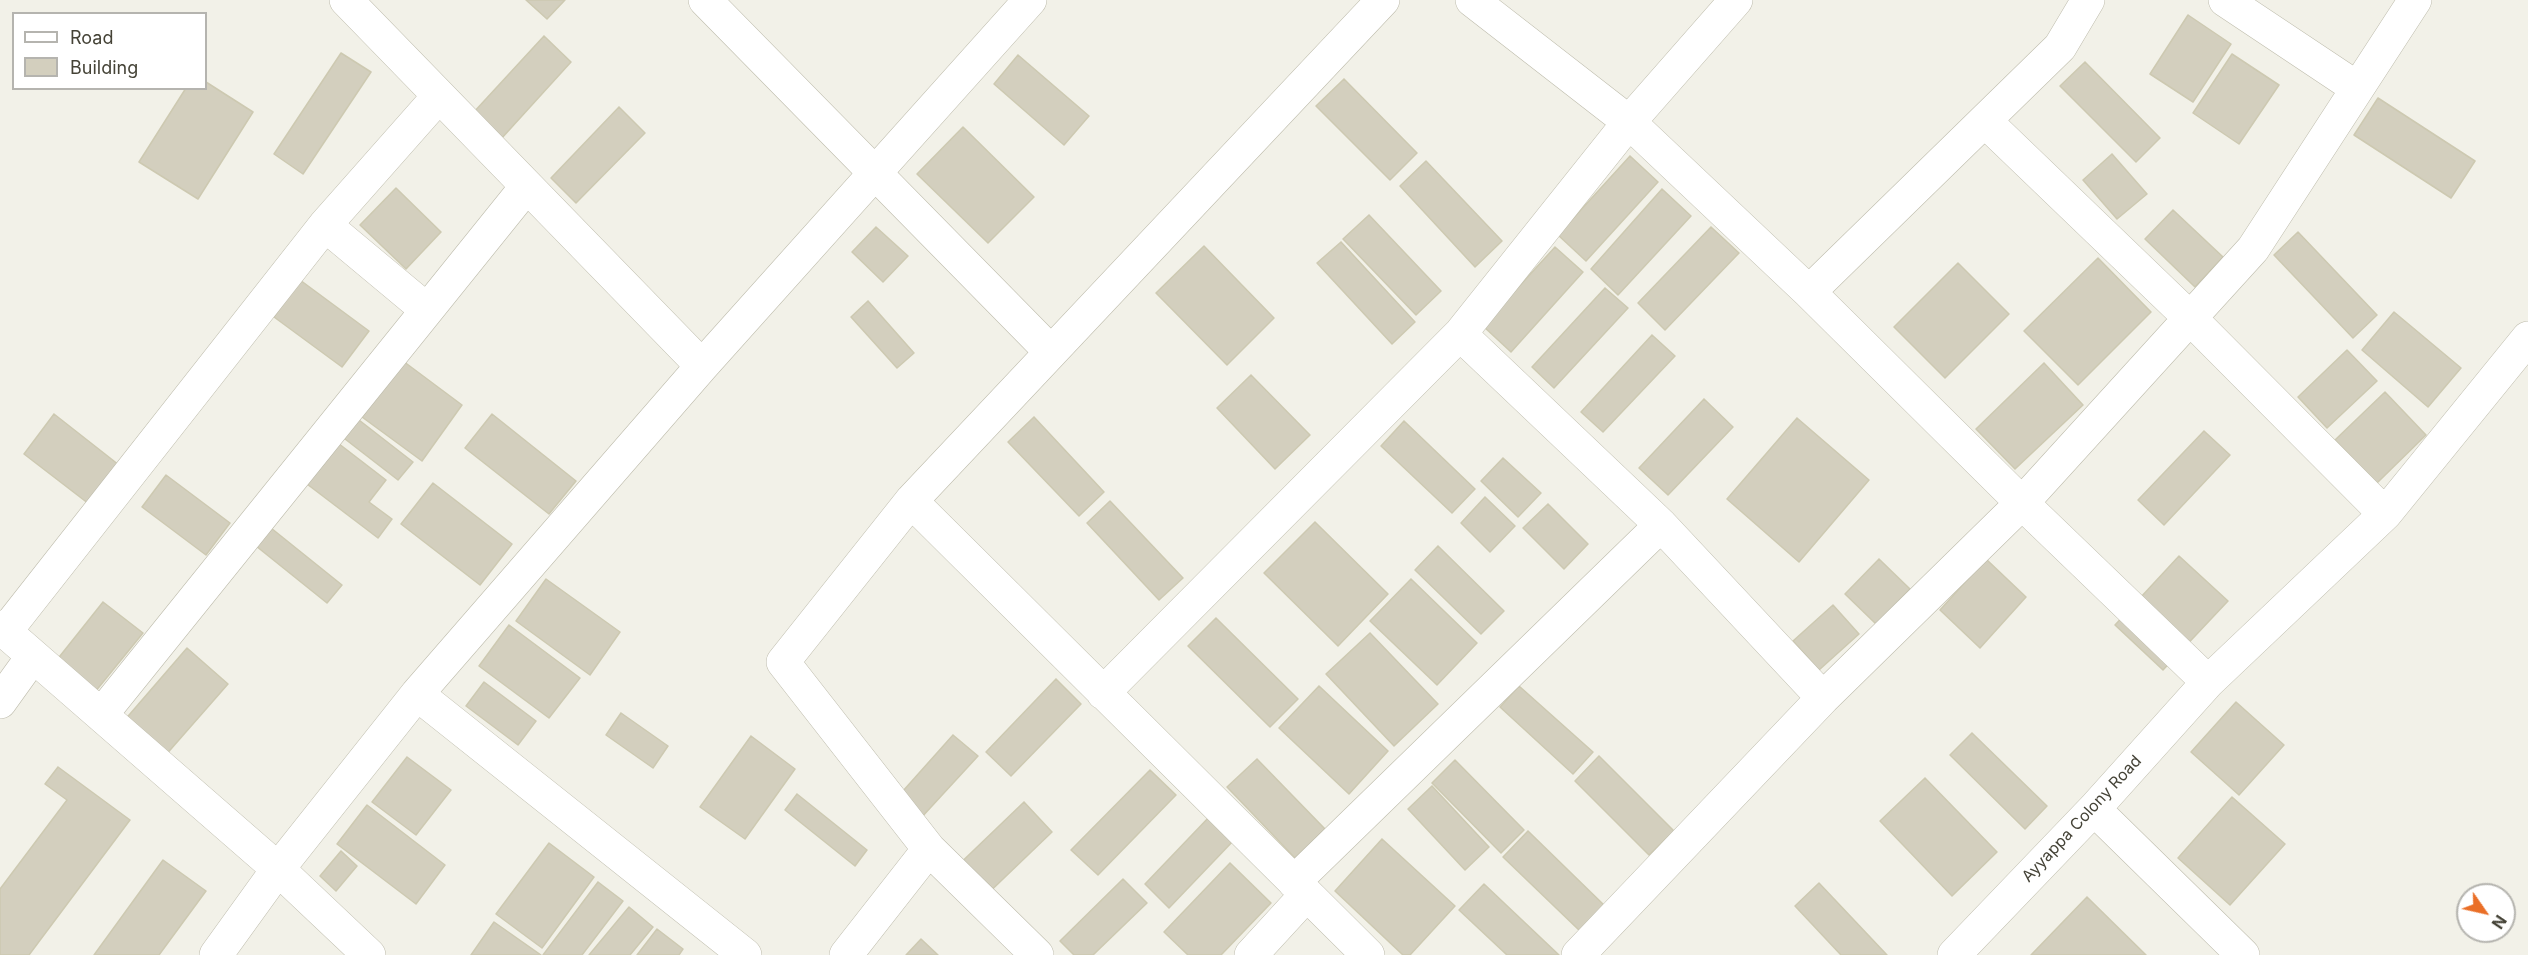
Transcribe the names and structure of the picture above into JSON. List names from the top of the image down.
{
  "streets": {
    "street": ["Ayyappa Colony Road"]
  },
  "legend": ["Road", "Building"],
  "north": "bottom right"
}
